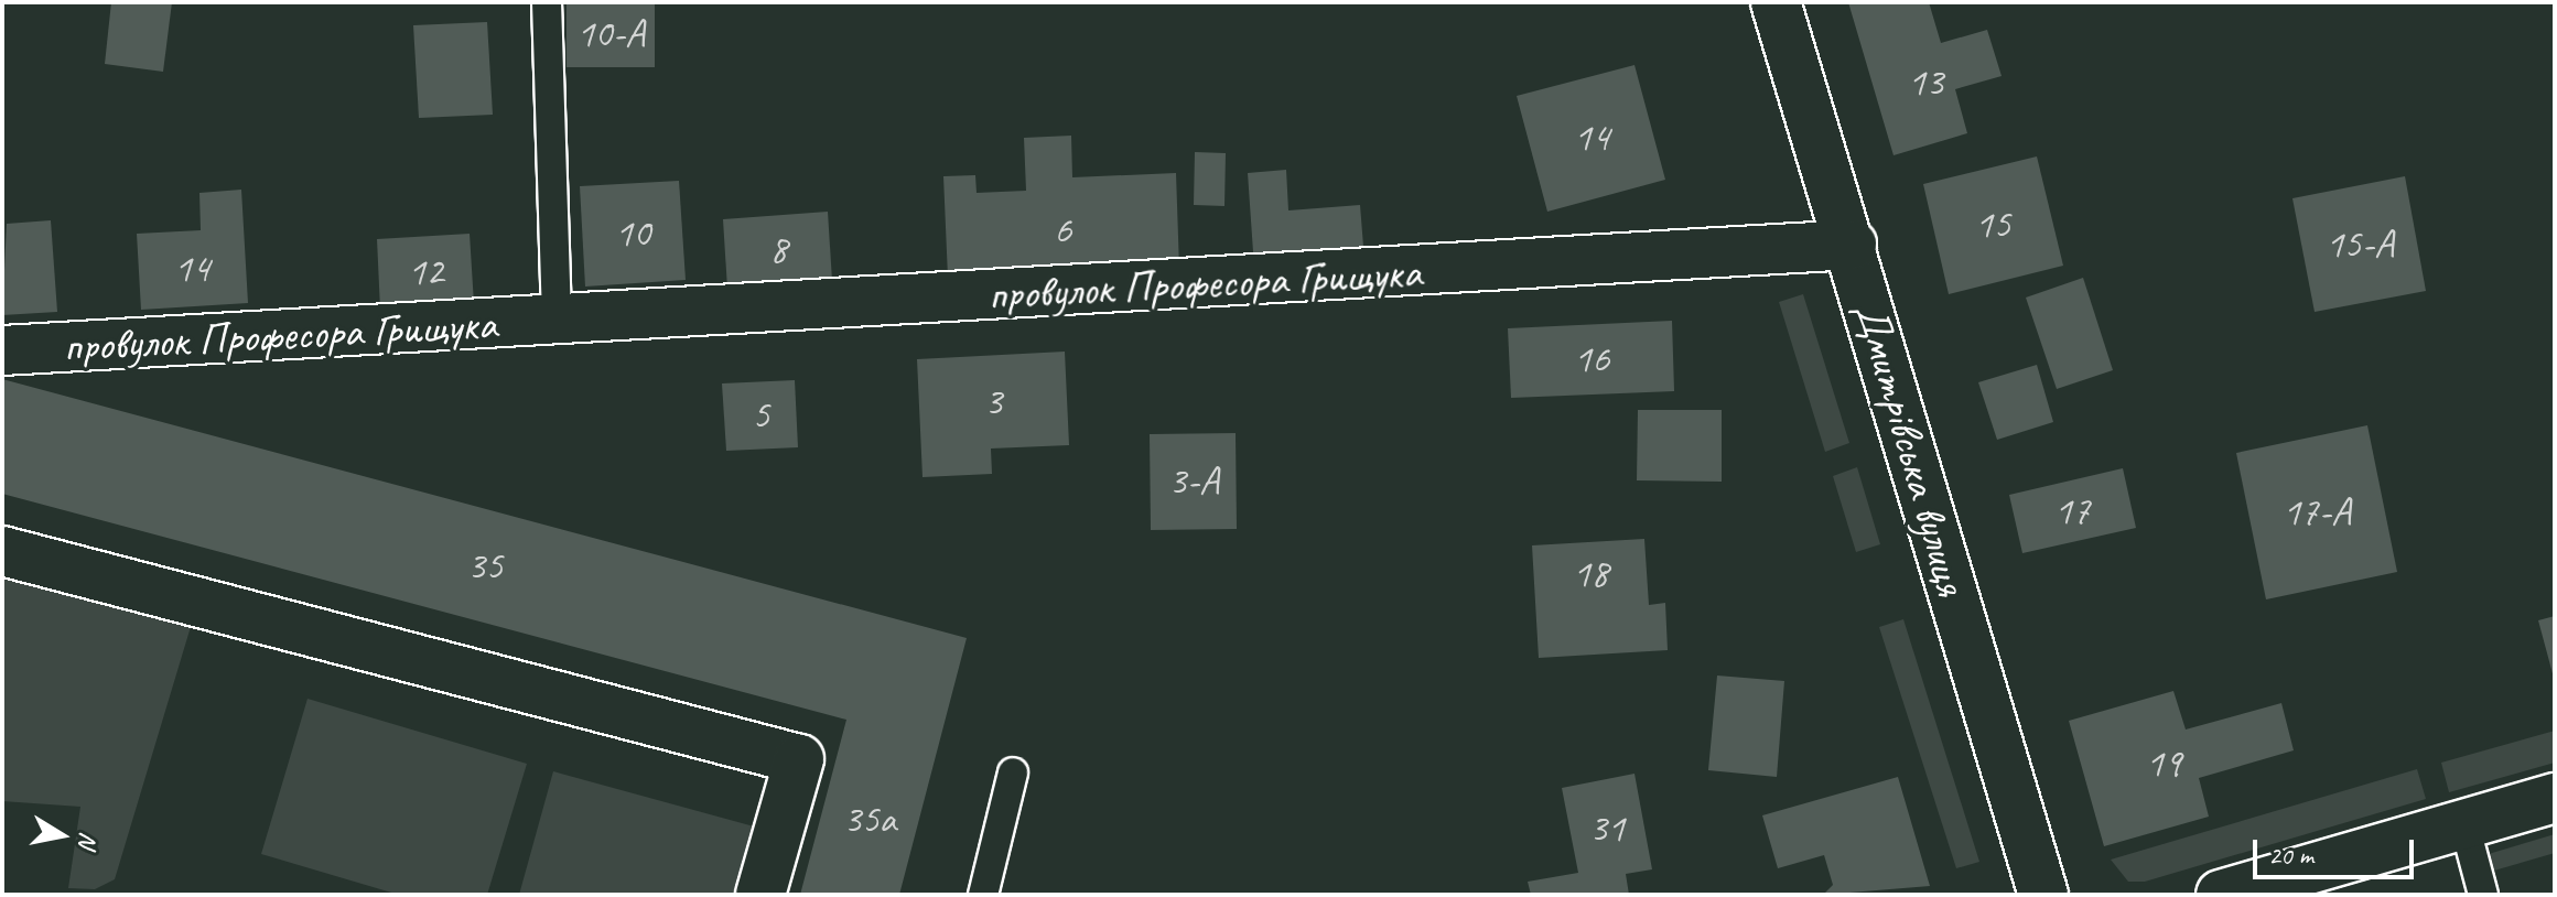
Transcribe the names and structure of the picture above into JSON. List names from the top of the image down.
{
  "streets": {
    "street": ["провулок Професора Грищука", "Дмитрівська вулиця"]
  },
  "crossings": [
    ["провулок Професора Грищука", "Дмитрівська вулиця"]
  ],
  "house_numbers": [
    "10-А",
    "13",
    "14",
    "15",
    "6",
    "10",
    "15-А",
    "8",
    "14",
    "12",
    "16",
    "3",
    "5",
    "3-А",
    "17",
    "17-А",
    "35",
    "18",
    "19",
    "35а",
    "31"
  ],
  "scale_bar": "20 m",
  "north": "right"
}
